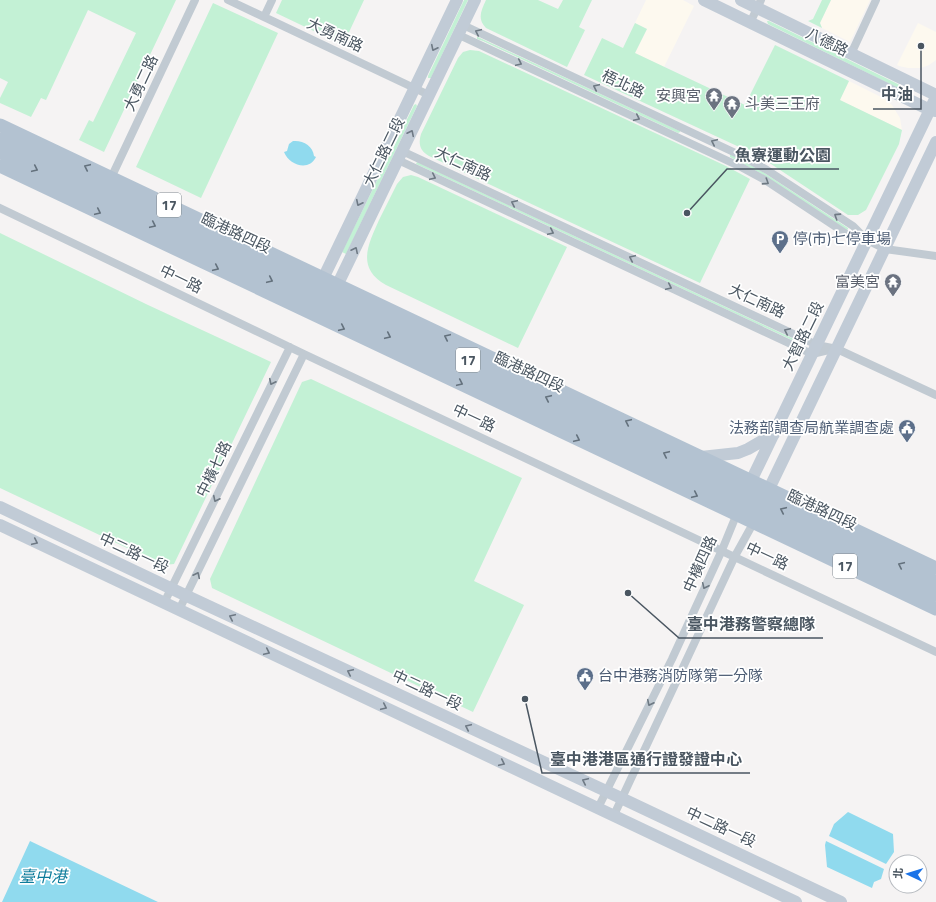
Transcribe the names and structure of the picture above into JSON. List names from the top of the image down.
{
  "streets": {
    "main road": ["17", "臨港路四段"],
    "street": [
      "大勇南路",
      "八德路",
      "大勇二路",
      "梧北路",
      "大仁路二段",
      "大仁南路",
      "中一路",
      "大智路二段",
      "中橫七路",
      "中二路一段",
      "中橫四路"
    ]
  },
  "crossings": [
    ["大勇南路", "大仁路二段"],
    ["八德路", "大智路二段"],
    ["大勇二路", "臨港路四段"],
    ["梧北路", "大仁路二段"],
    ["梧北路", "大智路二段"],
    ["大仁路二段", "大仁南路"],
    ["大仁路二段", "臨港路四段"],
    ["大仁南路", "大智路二段"],
    ["臨港路四段", "大智路二段"],
    ["臨港路四段", "中橫四路"],
    ["中一路", "中橫七路"],
    ["中一路", "中橫四路"],
    ["大智路二段", "中橫四路"],
    ["中橫七路", "中二路一段"],
    ["中二路一段", "中橫四路"]
  ],
  "water": ["臺中港"],
  "places": {
    "other": [
      "中油",
      "魚寮運動公園",
      "臺中港務警察總隊",
      "臺中港港區通行證發證中心"
    ],
    "temple": ["安興宮", "斗美三王府", "富美宮"],
    "parking": ["停(市)七停車場"],
    "public building": ["法務部調查局航業調查處", "台中港務消防隊第一分隊"]
  },
  "north": "left"
}
